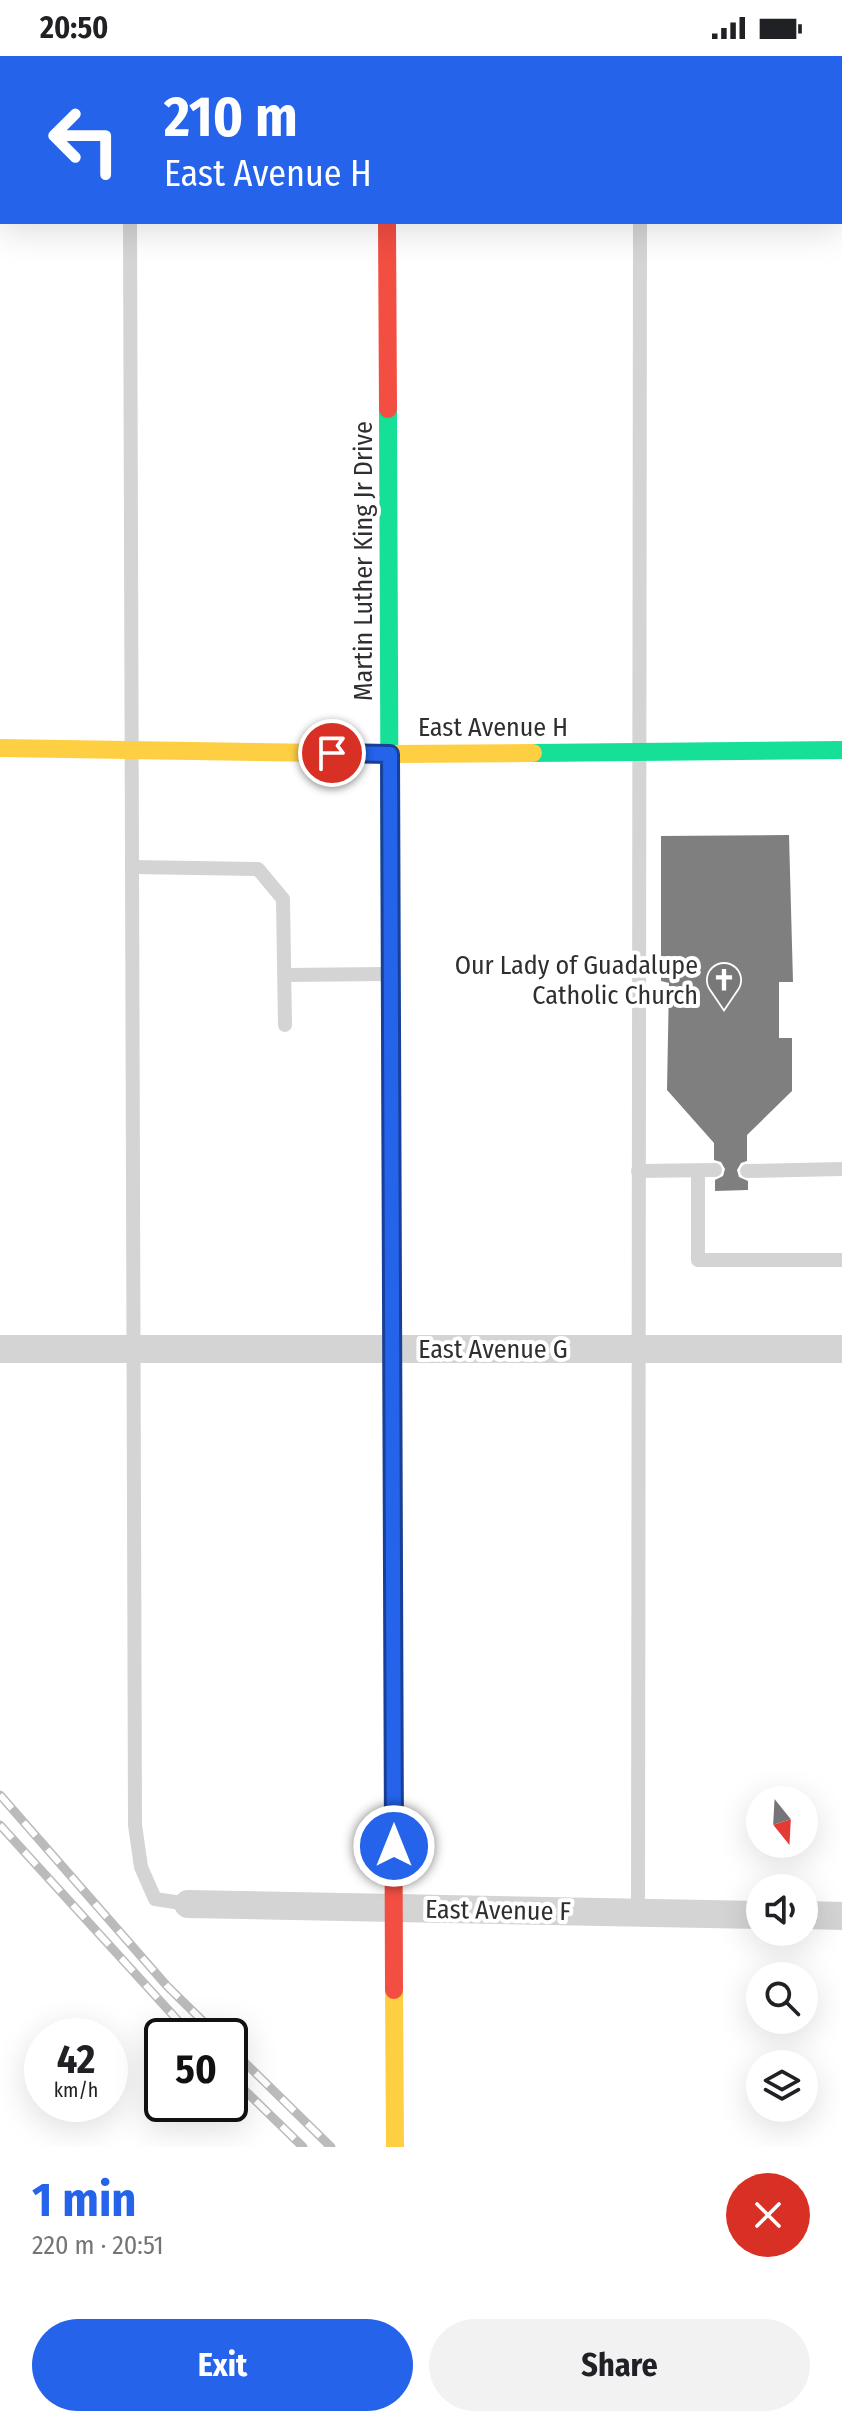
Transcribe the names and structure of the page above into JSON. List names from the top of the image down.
{
  "streets": {
    "main road": ["Martin Luther King Jr Drive", "East Avenue H"],
    "street": ["East Avenue G", "East Avenue F"]
  },
  "crossings": [
    ["Martin Luther King Jr Drive", "East Avenue H"],
    ["Martin Luther King Jr Drive", "East Avenue G"],
    ["Martin Luther King Jr Drive", "East Avenue F"]
  ],
  "places": {
    "church": ["Our Lady of Guadalupe Catholic Church"]
  },
  "north": "bottom",
  "page": {
    "status": "20:50",
    "turn": ["210 m", "East Avenue H"],
    "speed": "42 km/h",
    "limit": "50",
    "heading": ["1 min", "220 m · 20:51"],
    "buttons": ["Exit", "Share"]
  }
}
